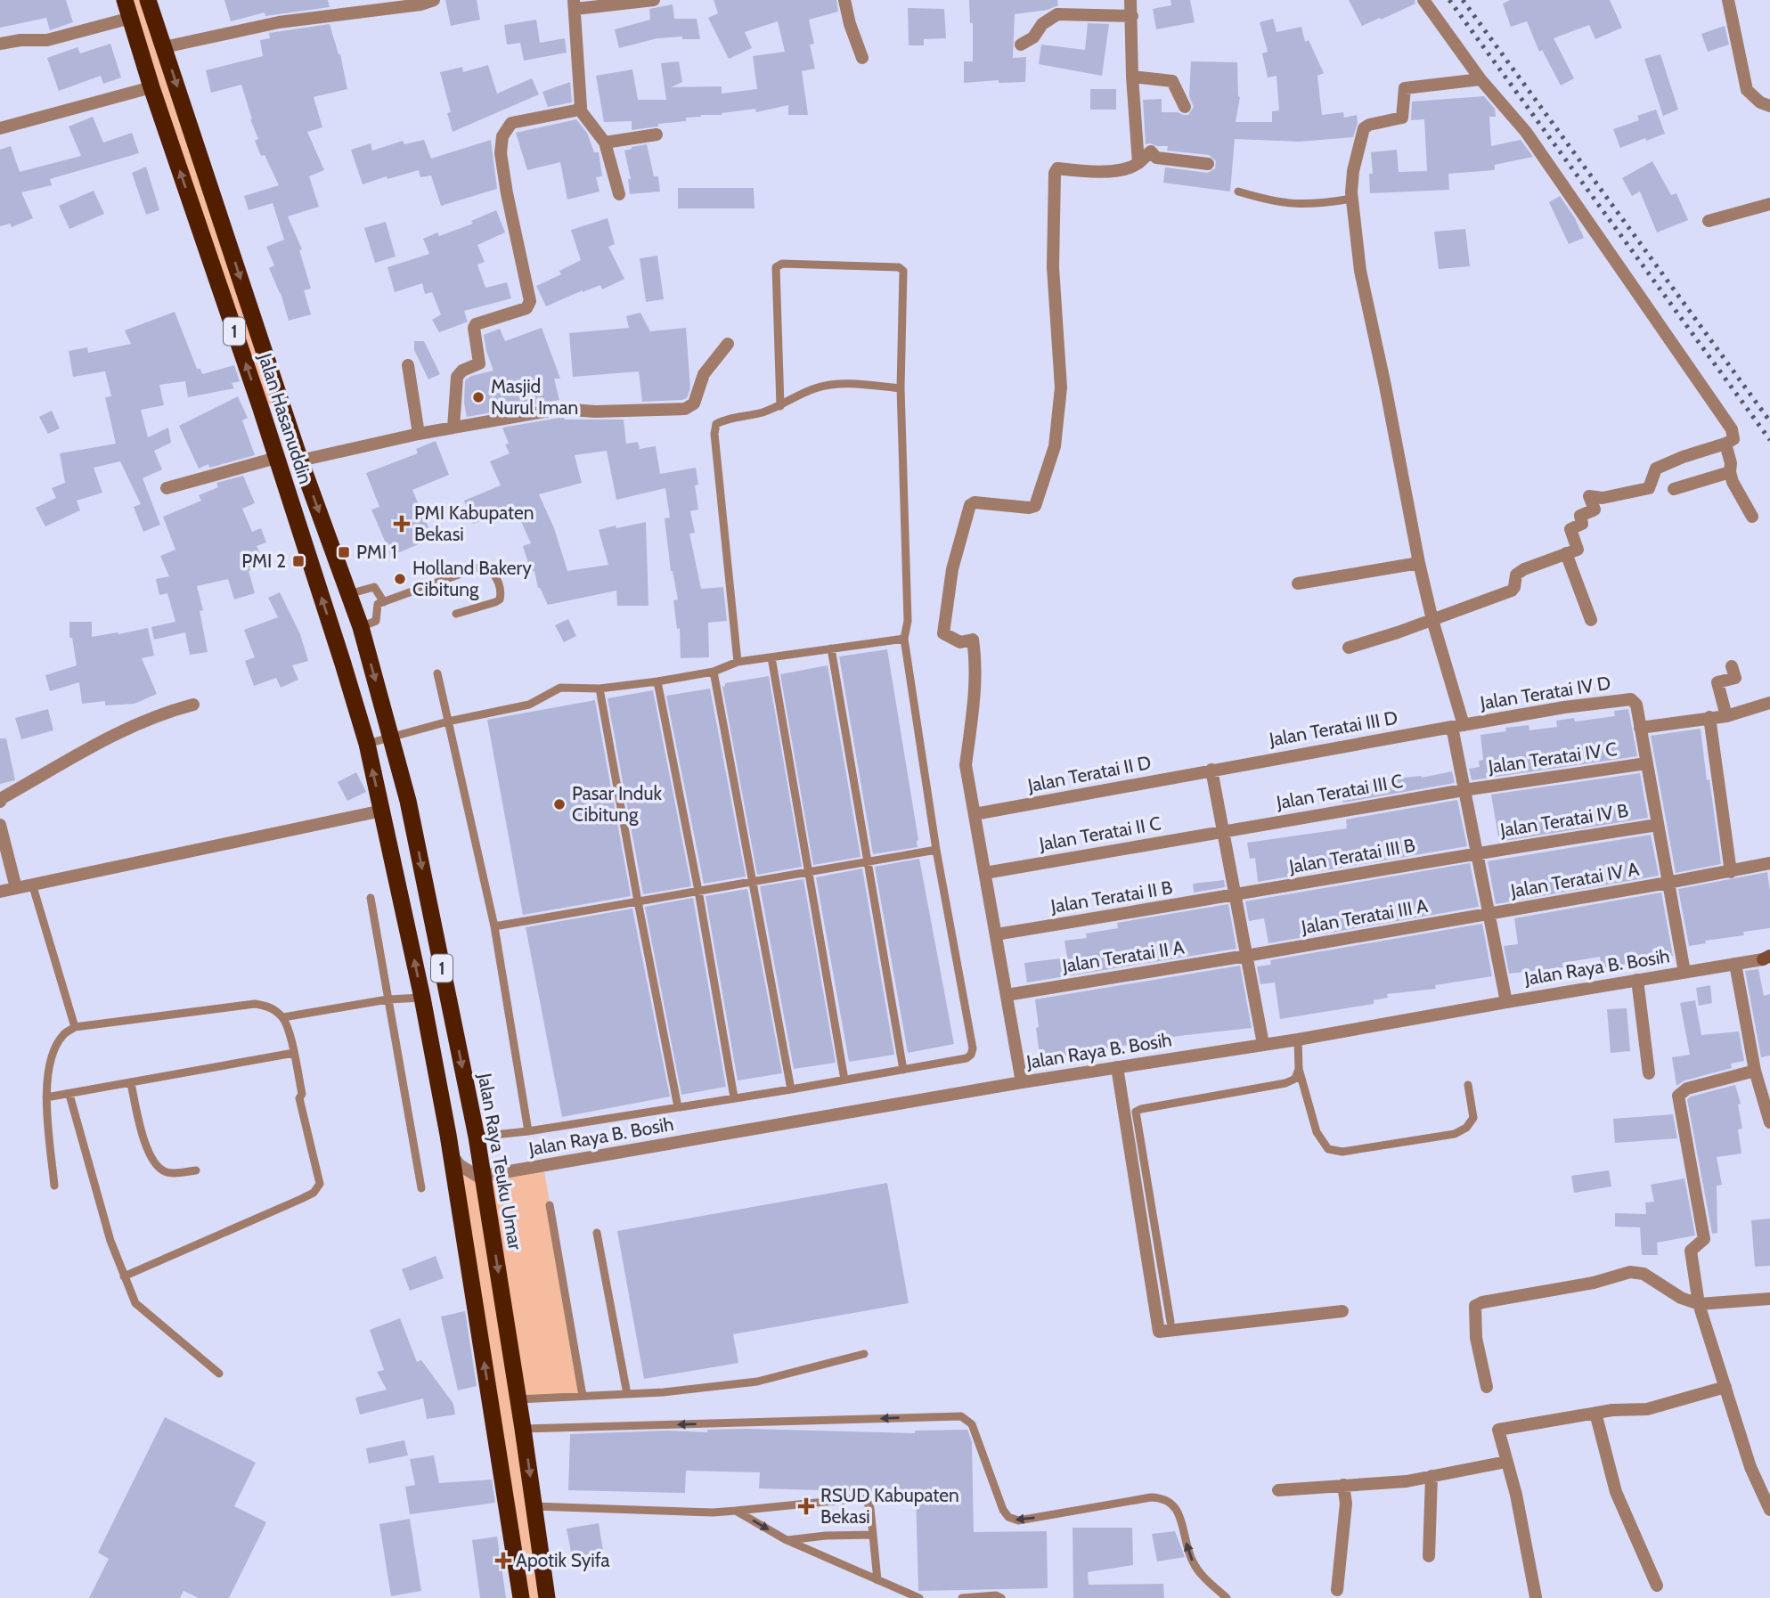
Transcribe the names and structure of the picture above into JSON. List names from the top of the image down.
{
  "streets": {
    "highway": ["1", "Jalan Hasanuddin", "Jalan Raya Teuku Umar"],
    "street": [
      "Jalan Teratai IV D",
      "Jalan Teratai III D",
      "Jalan Teratai IV C",
      "Jalan Teratai II D",
      "Jalan Teratai III C",
      "Jalan Teratai IV B",
      "Jalan Teratai II C",
      "Jalan Teratai III B",
      "Jalan Teratai IV A",
      "Jalan Teratai II B",
      "Jalan Teratai III A",
      "Jalan Teratai II A",
      "Jalan Raya B. Bosih"
    ]
  },
  "crossings": [
    ["1", "Jalan Hasanuddin"],
    ["Jalan Hasanuddin", "Jalan Raya Teuku Umar"],
    ["Jalan Teratai IV D", "Jalan Teratai III D"],
    ["Jalan Teratai III D", "Jalan Teratai II D"],
    ["Jalan Teratai IV C", "Jalan Teratai III C"],
    ["Jalan Teratai III C", "Jalan Teratai II C"],
    ["Jalan Teratai IV B", "Jalan Teratai III B"],
    ["Jalan Teratai III B", "Jalan Teratai II B"],
    ["Jalan Teratai IV A", "Jalan Teratai III A"],
    ["Jalan Teratai III A", "Jalan Teratai II A"],
    ["Jalan Raya B. Bosih", "Jalan Raya Teuku Umar"]
  ],
  "places": {
    "other": ["Masjid Nurul Iman", "Holland Bakery Cibitung", "Pasar Induk Cibitung"],
    "health": ["PMI Kabupaten Bekasi", "RSUD Kabupaten Bekasi", "Apotik Syifa"],
    "transit": ["PMI 1", "PMI 2"]
  }
}
